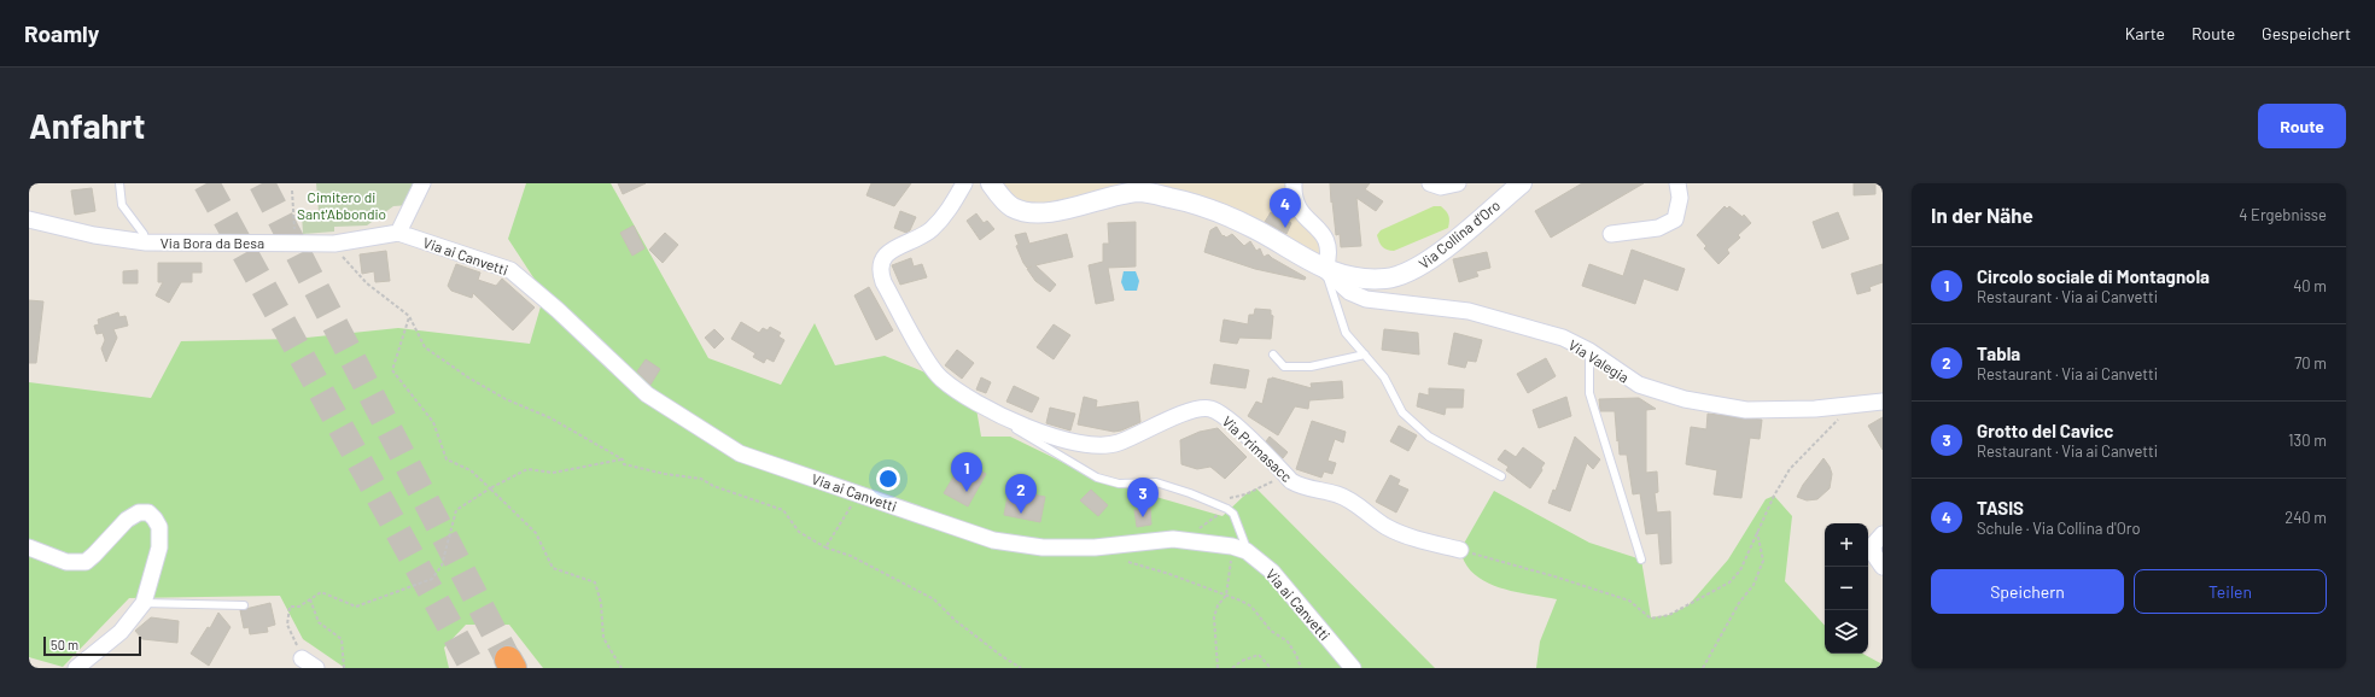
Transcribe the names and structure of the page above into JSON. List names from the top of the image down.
{
  "streets": {
    "street": [
      "Via Collina d'Oro",
      "Via Bora da Besa",
      "Via ai Canvetti",
      "Via Valegia",
      "Via Primasacc"
    ]
  },
  "crossings": [
    ["Via Collina d'Oro", "Via Valegia"],
    ["Via Bora da Besa", "Via ai Canvetti"]
  ],
  "parks": ["Cimitero di Sant'Abbondio"],
  "scale_bar": "50 m",
  "page": {
    "header": "Roamly",
    "nav": ["Karte", "Route", "Gespeichert"],
    "buttons": [
      "Route",
      ["Speichern", "Teilen"]
    ],
    "title": "Anfahrt",
    "heading": ["In der Nähe", "4 Ergebnisse"],
    "pins": [
      "4",
      "1",
      "2",
      "3"
    ],
    "list": [
      {
        "mark": "1",
        "name": "Circolo sociale di Montagnola",
        "note": "Restaurant · Via ai Canvetti",
        "value": "40 m"
      },
      {
        "mark": "2",
        "name": "Tabla",
        "note": "Restaurant · Via ai Canvetti",
        "value": "70 m"
      },
      {
        "mark": "3",
        "name": "Grotto del Cavicc",
        "note": "Restaurant · Via ai Canvetti",
        "value": "130 m"
      },
      {
        "mark": "4",
        "name": "TASIS",
        "note": "Schule · Via Collina d'Oro",
        "value": "240 m"
      }
    ],
    "map_buttons": ["+", "−"],
    "scale": "50 m"
  }
}
